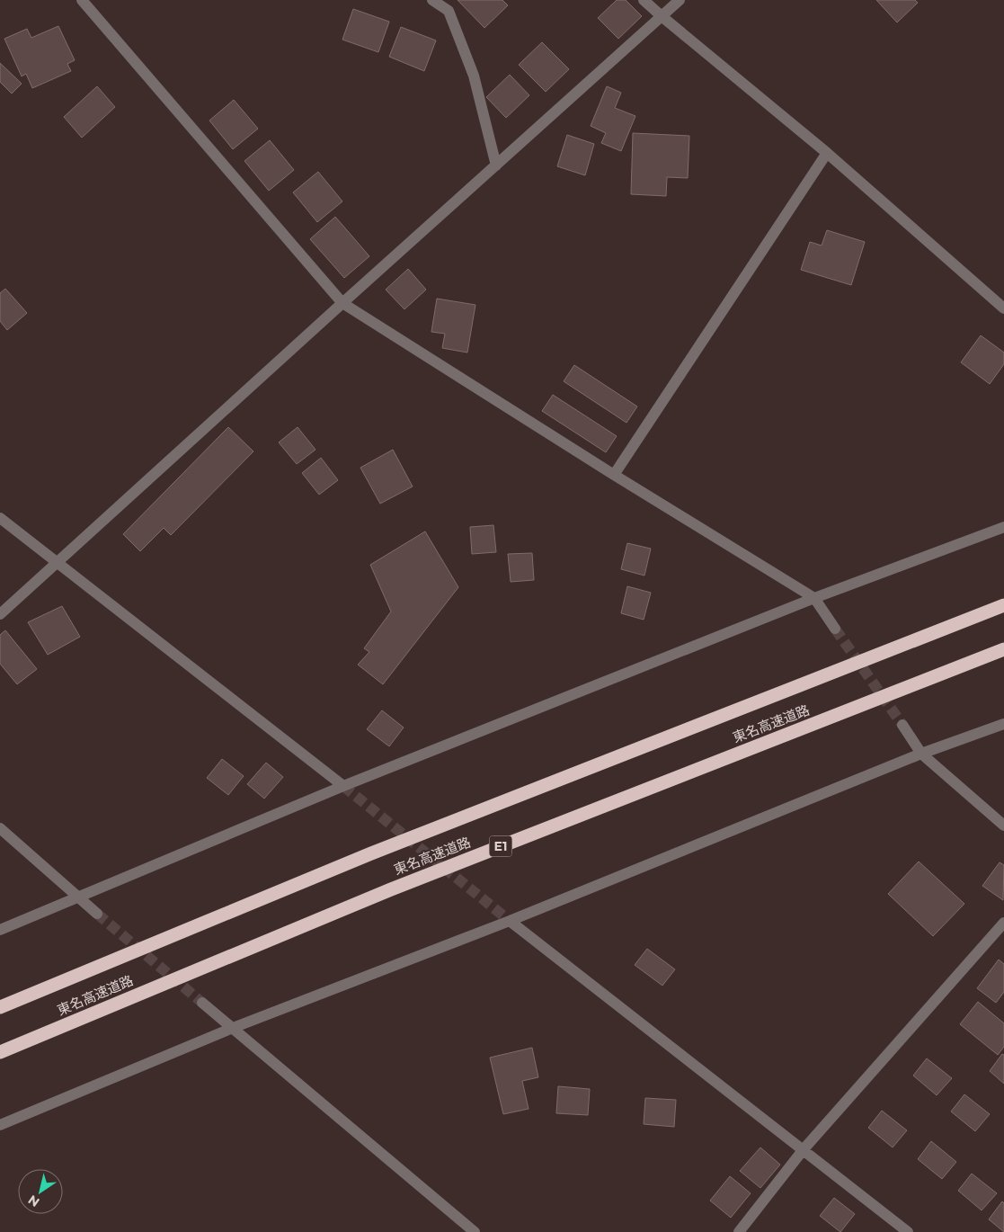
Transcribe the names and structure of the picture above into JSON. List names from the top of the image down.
{
  "streets": {
    "highway": ["東名高速道路", "E1"]
  },
  "north": "bottom left"
}
